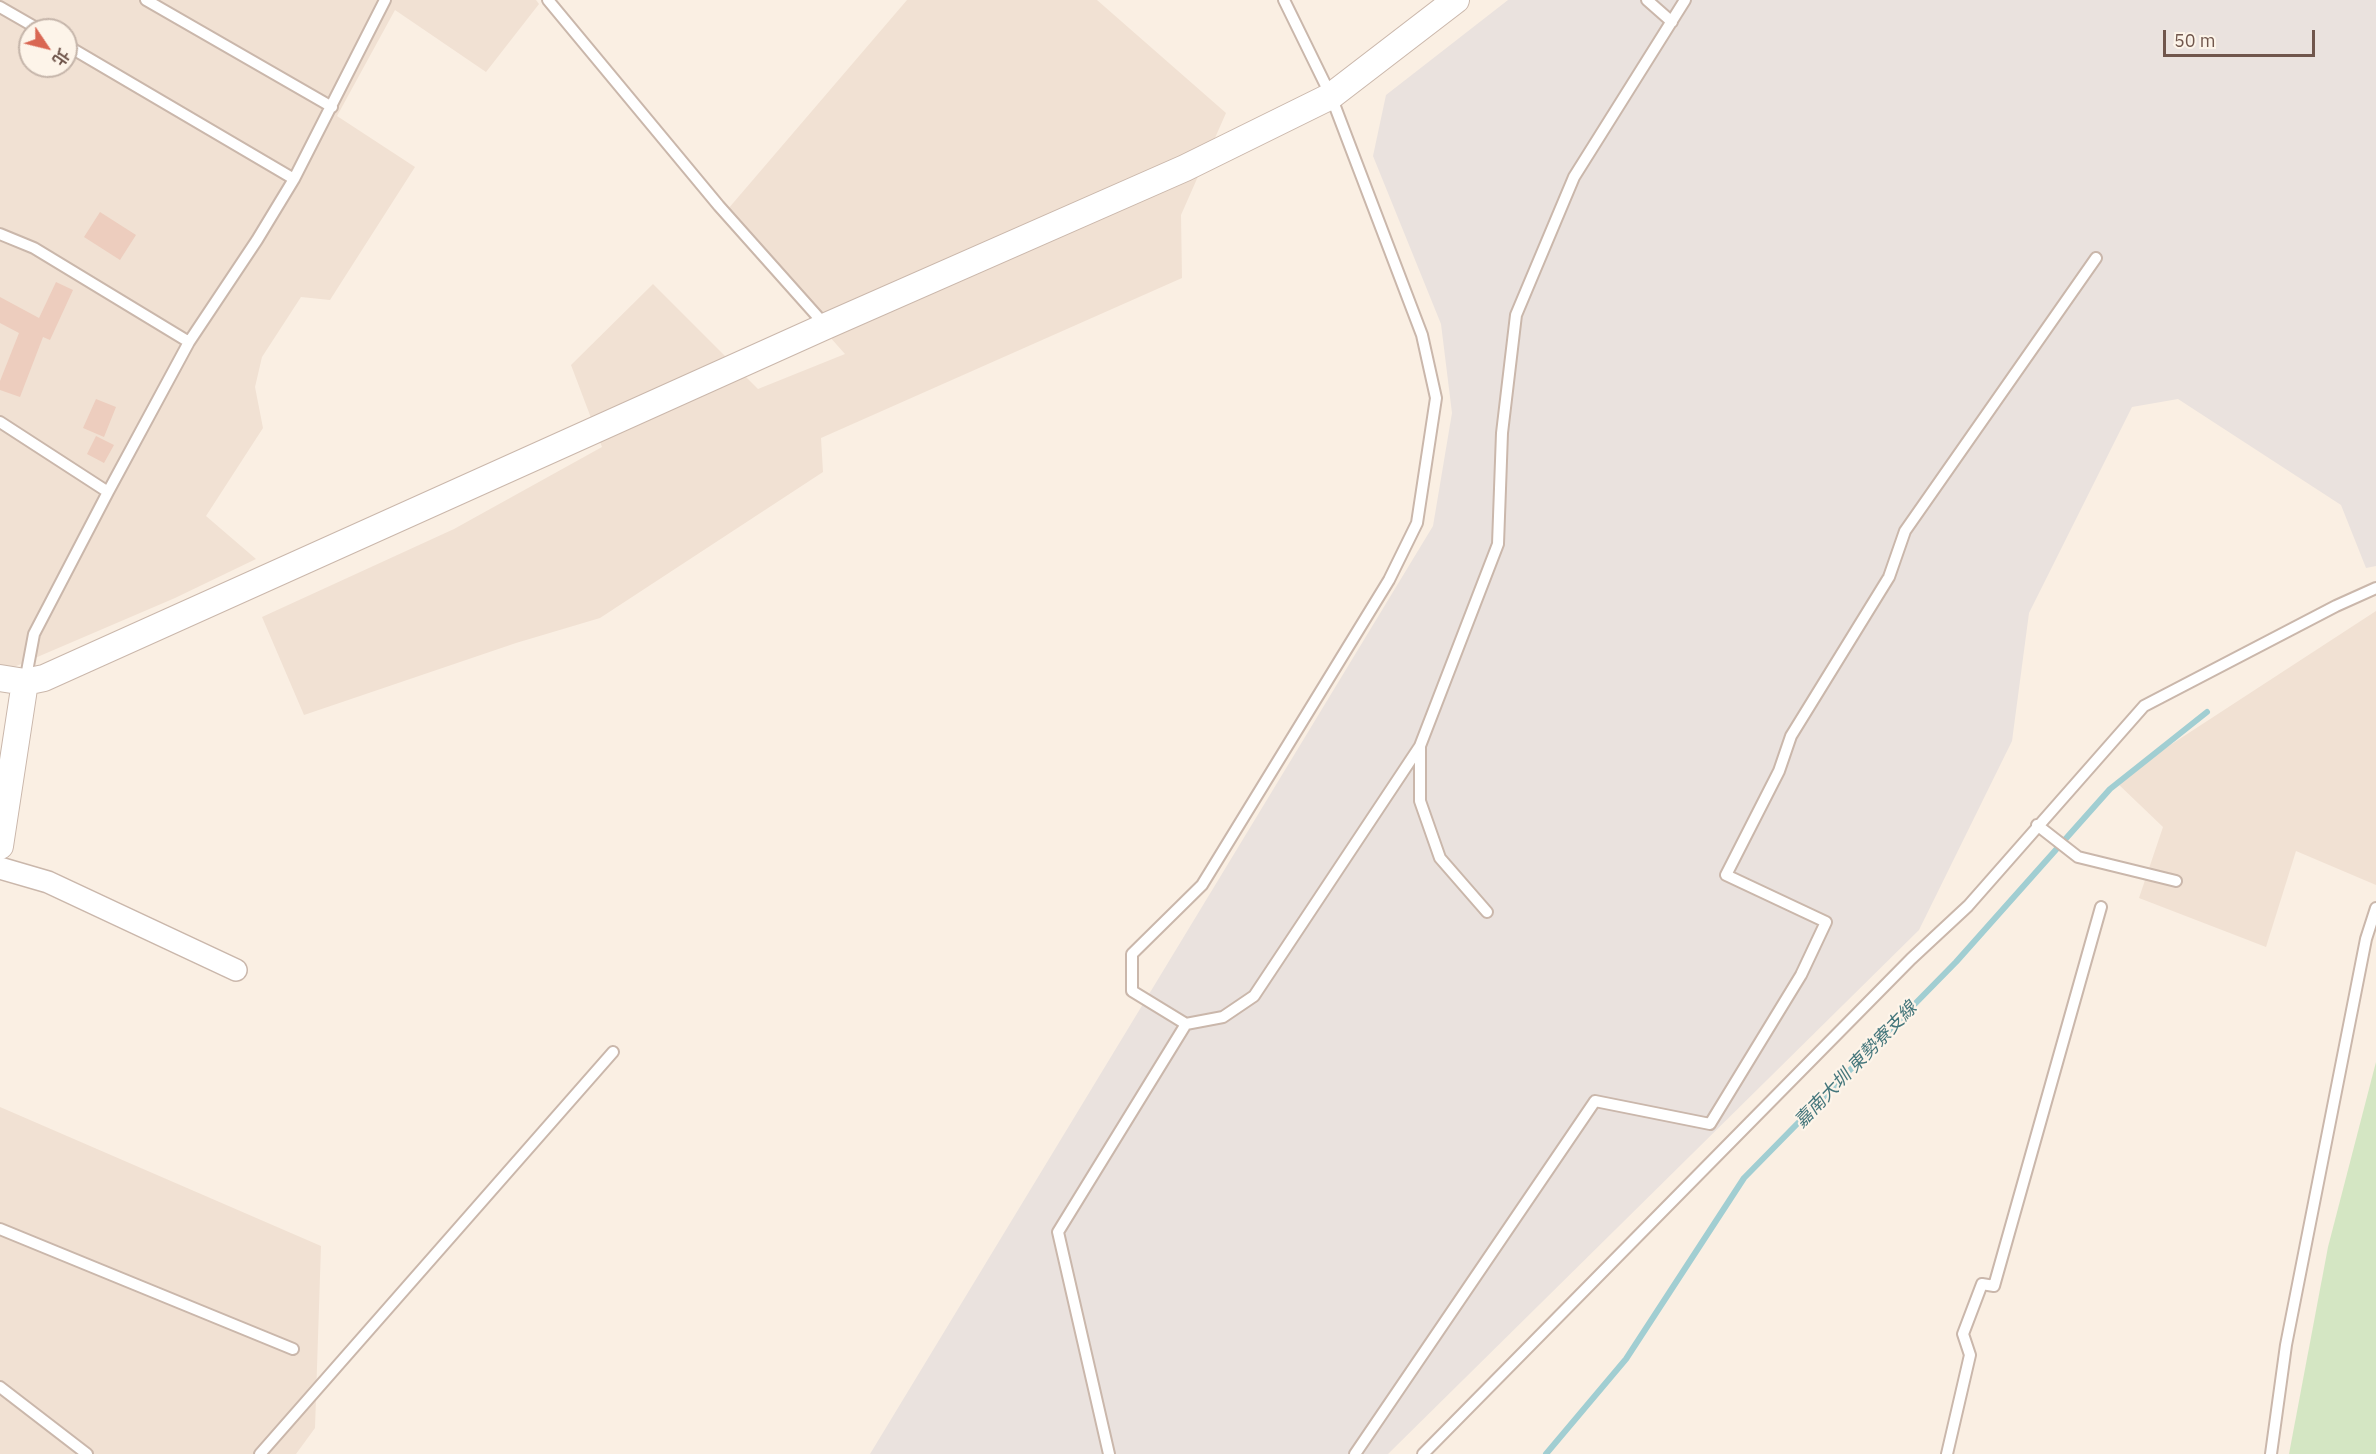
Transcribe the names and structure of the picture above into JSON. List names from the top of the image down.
{
  "water": ["嘉南大圳 東勢寮支線"],
  "scale_bar": "50 m",
  "north": "bottom right"
}
